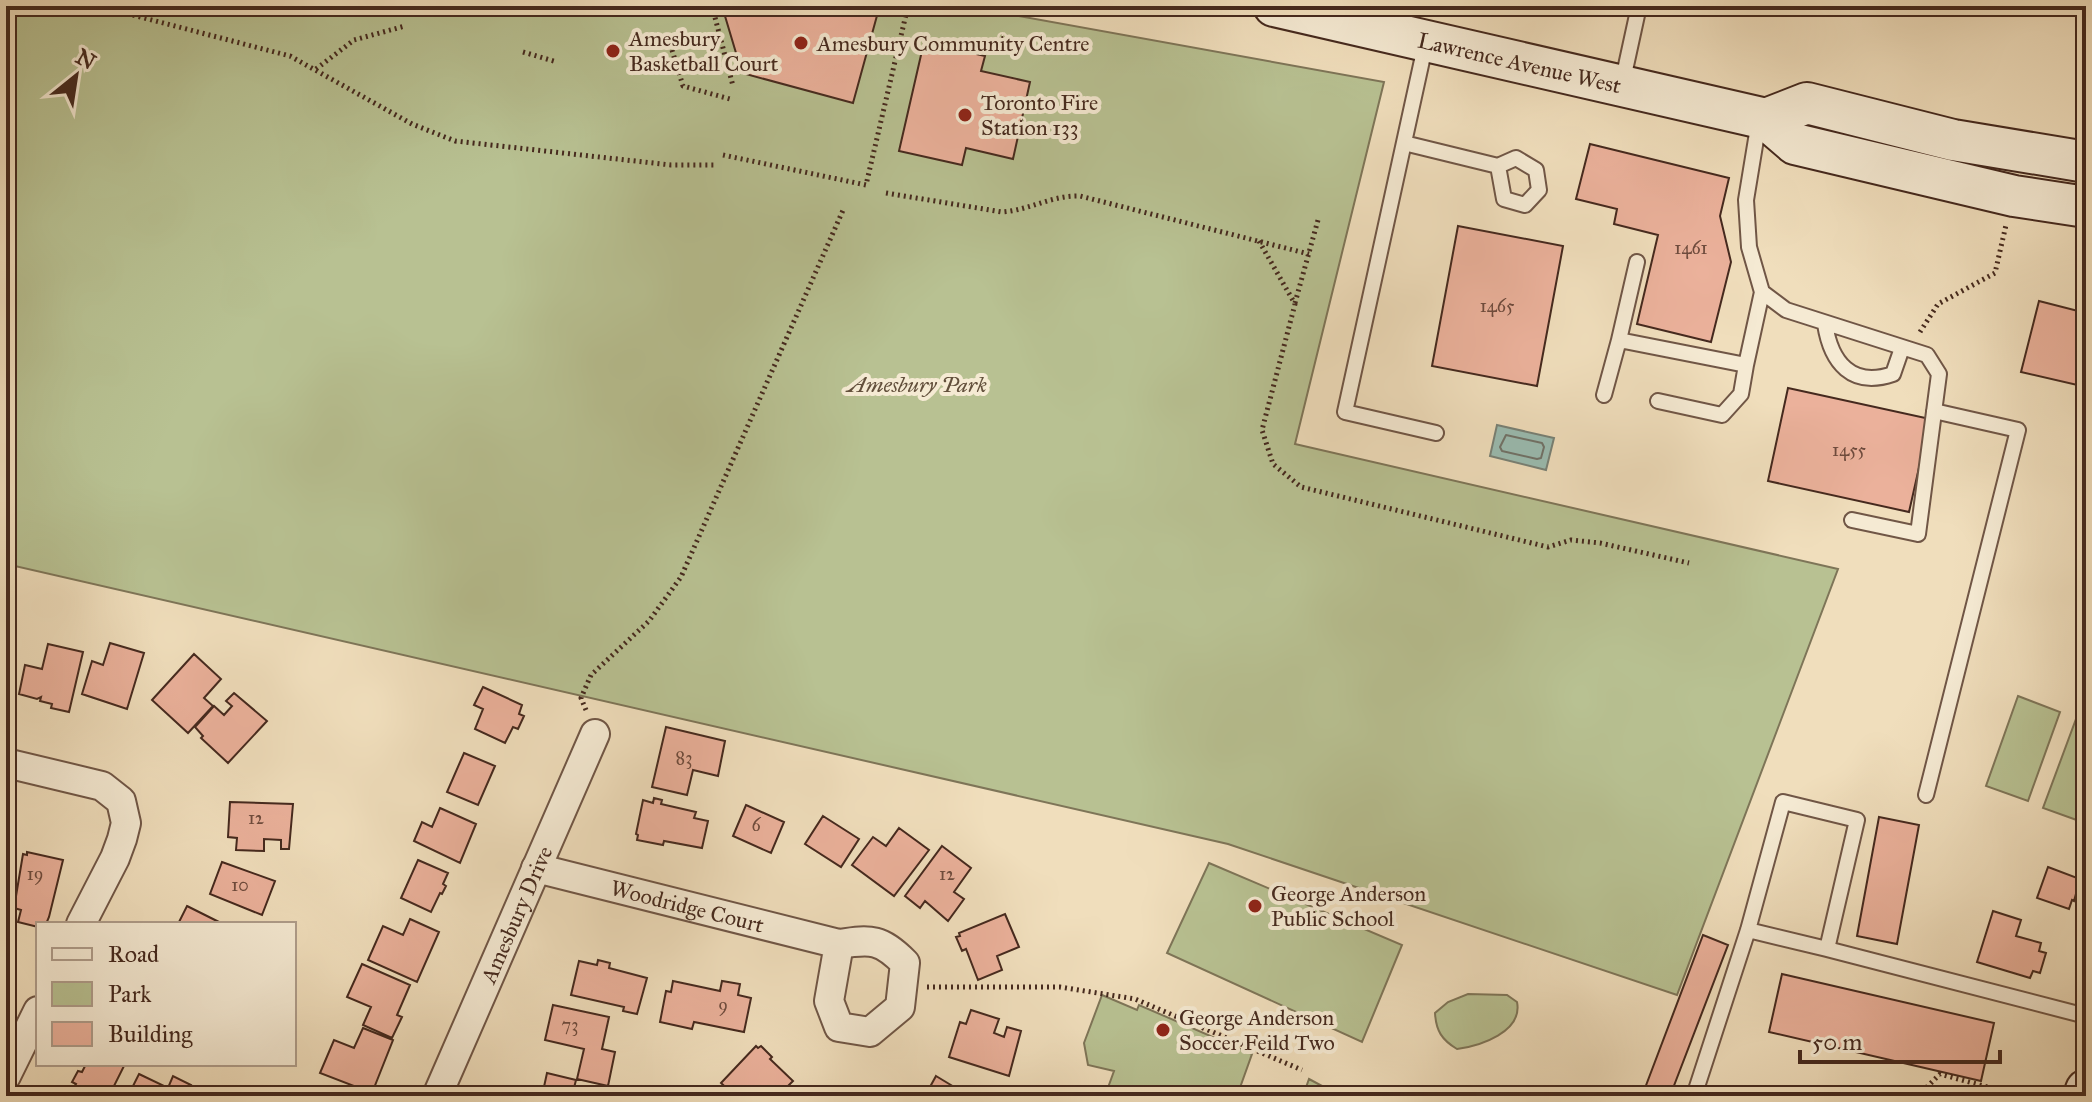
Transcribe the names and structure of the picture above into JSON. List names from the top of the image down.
{
  "streets": {
    "main road": ["Lawrence Avenue West"],
    "street": ["Woodridge Court", "Amesbury Drive"]
  },
  "crossings": [
    ["Woodridge Court", "Amesbury Drive"]
  ],
  "parks": ["Amesbury Park"],
  "places": [
    "Amesbury Community Centre",
    "Amesbury Basketball Court",
    "Toronto Fire Station 133",
    "George Anderson Public School",
    "George Anderson Soccer Feild Two"
  ],
  "house_numbers": [
    "1461",
    "1465",
    "1455",
    "83",
    "12",
    "6",
    "19",
    "12",
    "10",
    "9",
    "73"
  ],
  "legend": ["Road", "Park", "Building"],
  "scale_bar": "50 m",
  "north": "top right"
}
